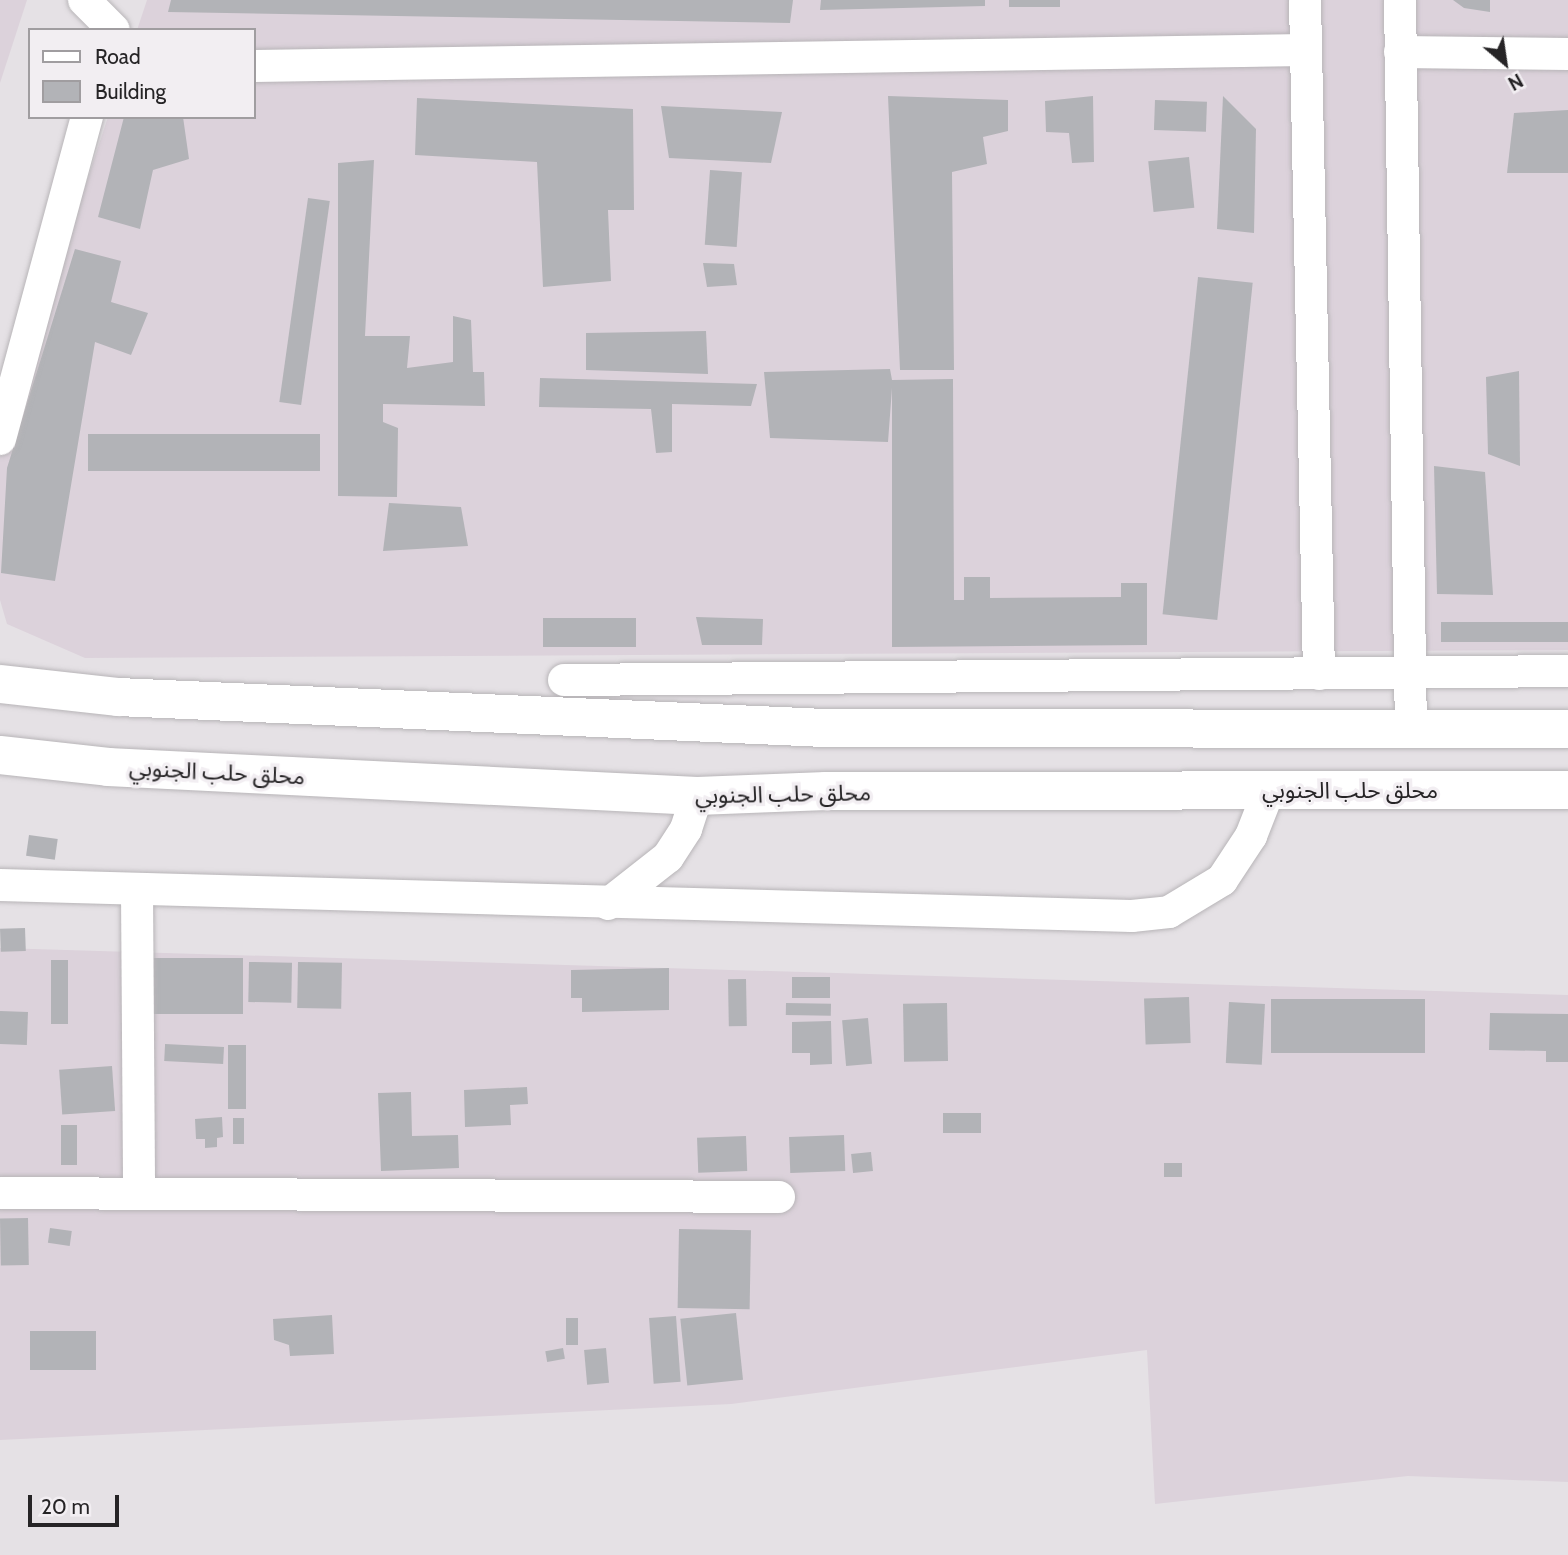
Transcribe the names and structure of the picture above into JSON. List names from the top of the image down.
{
  "streets": {
    "highway": ["محلق حلب الجنوبي"]
  },
  "legend": ["Road", "Building"],
  "scale_bar": "20 m",
  "north": "bottom right"
}
